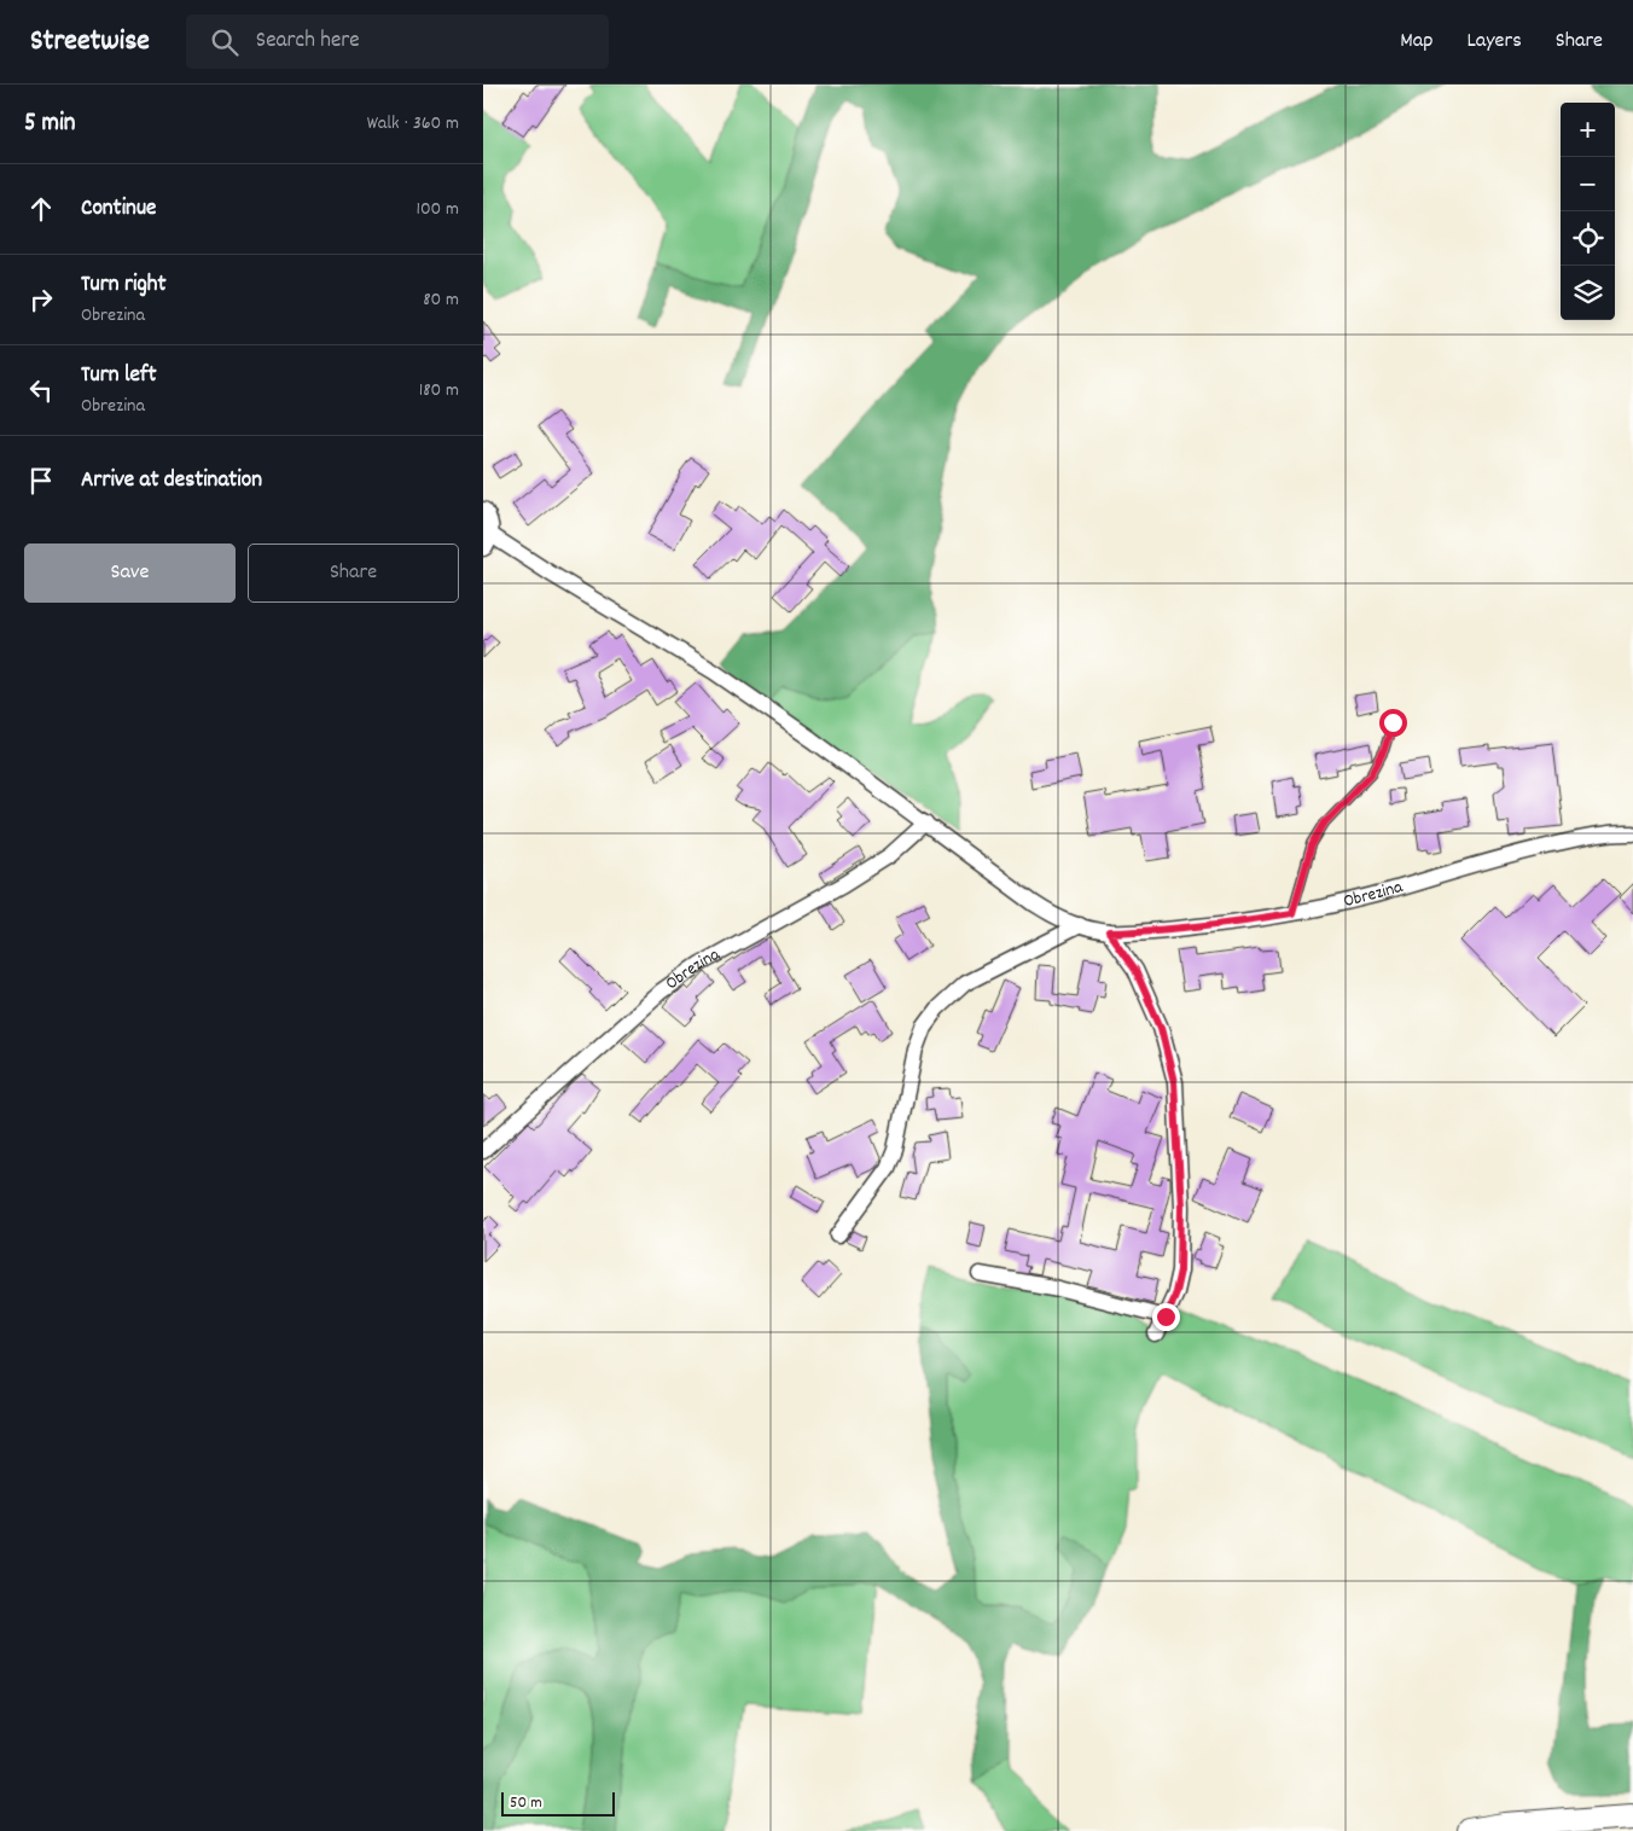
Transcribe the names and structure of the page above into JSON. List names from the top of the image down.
{
  "streets": {
    "street": ["Obrezina"]
  },
  "scale_bar": "50 m",
  "page": {
    "header": "Streetwise",
    "search": "Search here",
    "nav": ["Map", "Layers", "Share"],
    "heading": ["5 min", "Walk · 360 m"],
    "map_buttons": ["+", "−"],
    "list": [
      ["Continue", "100 m"],
      ["Turn right", "Obrezina", "80 m"],
      ["Turn left", "Obrezina", "180 m"],
      "Arrive at destination"
    ],
    "buttons": ["Save", "Share"],
    "scale": "50 m"
  }
}
